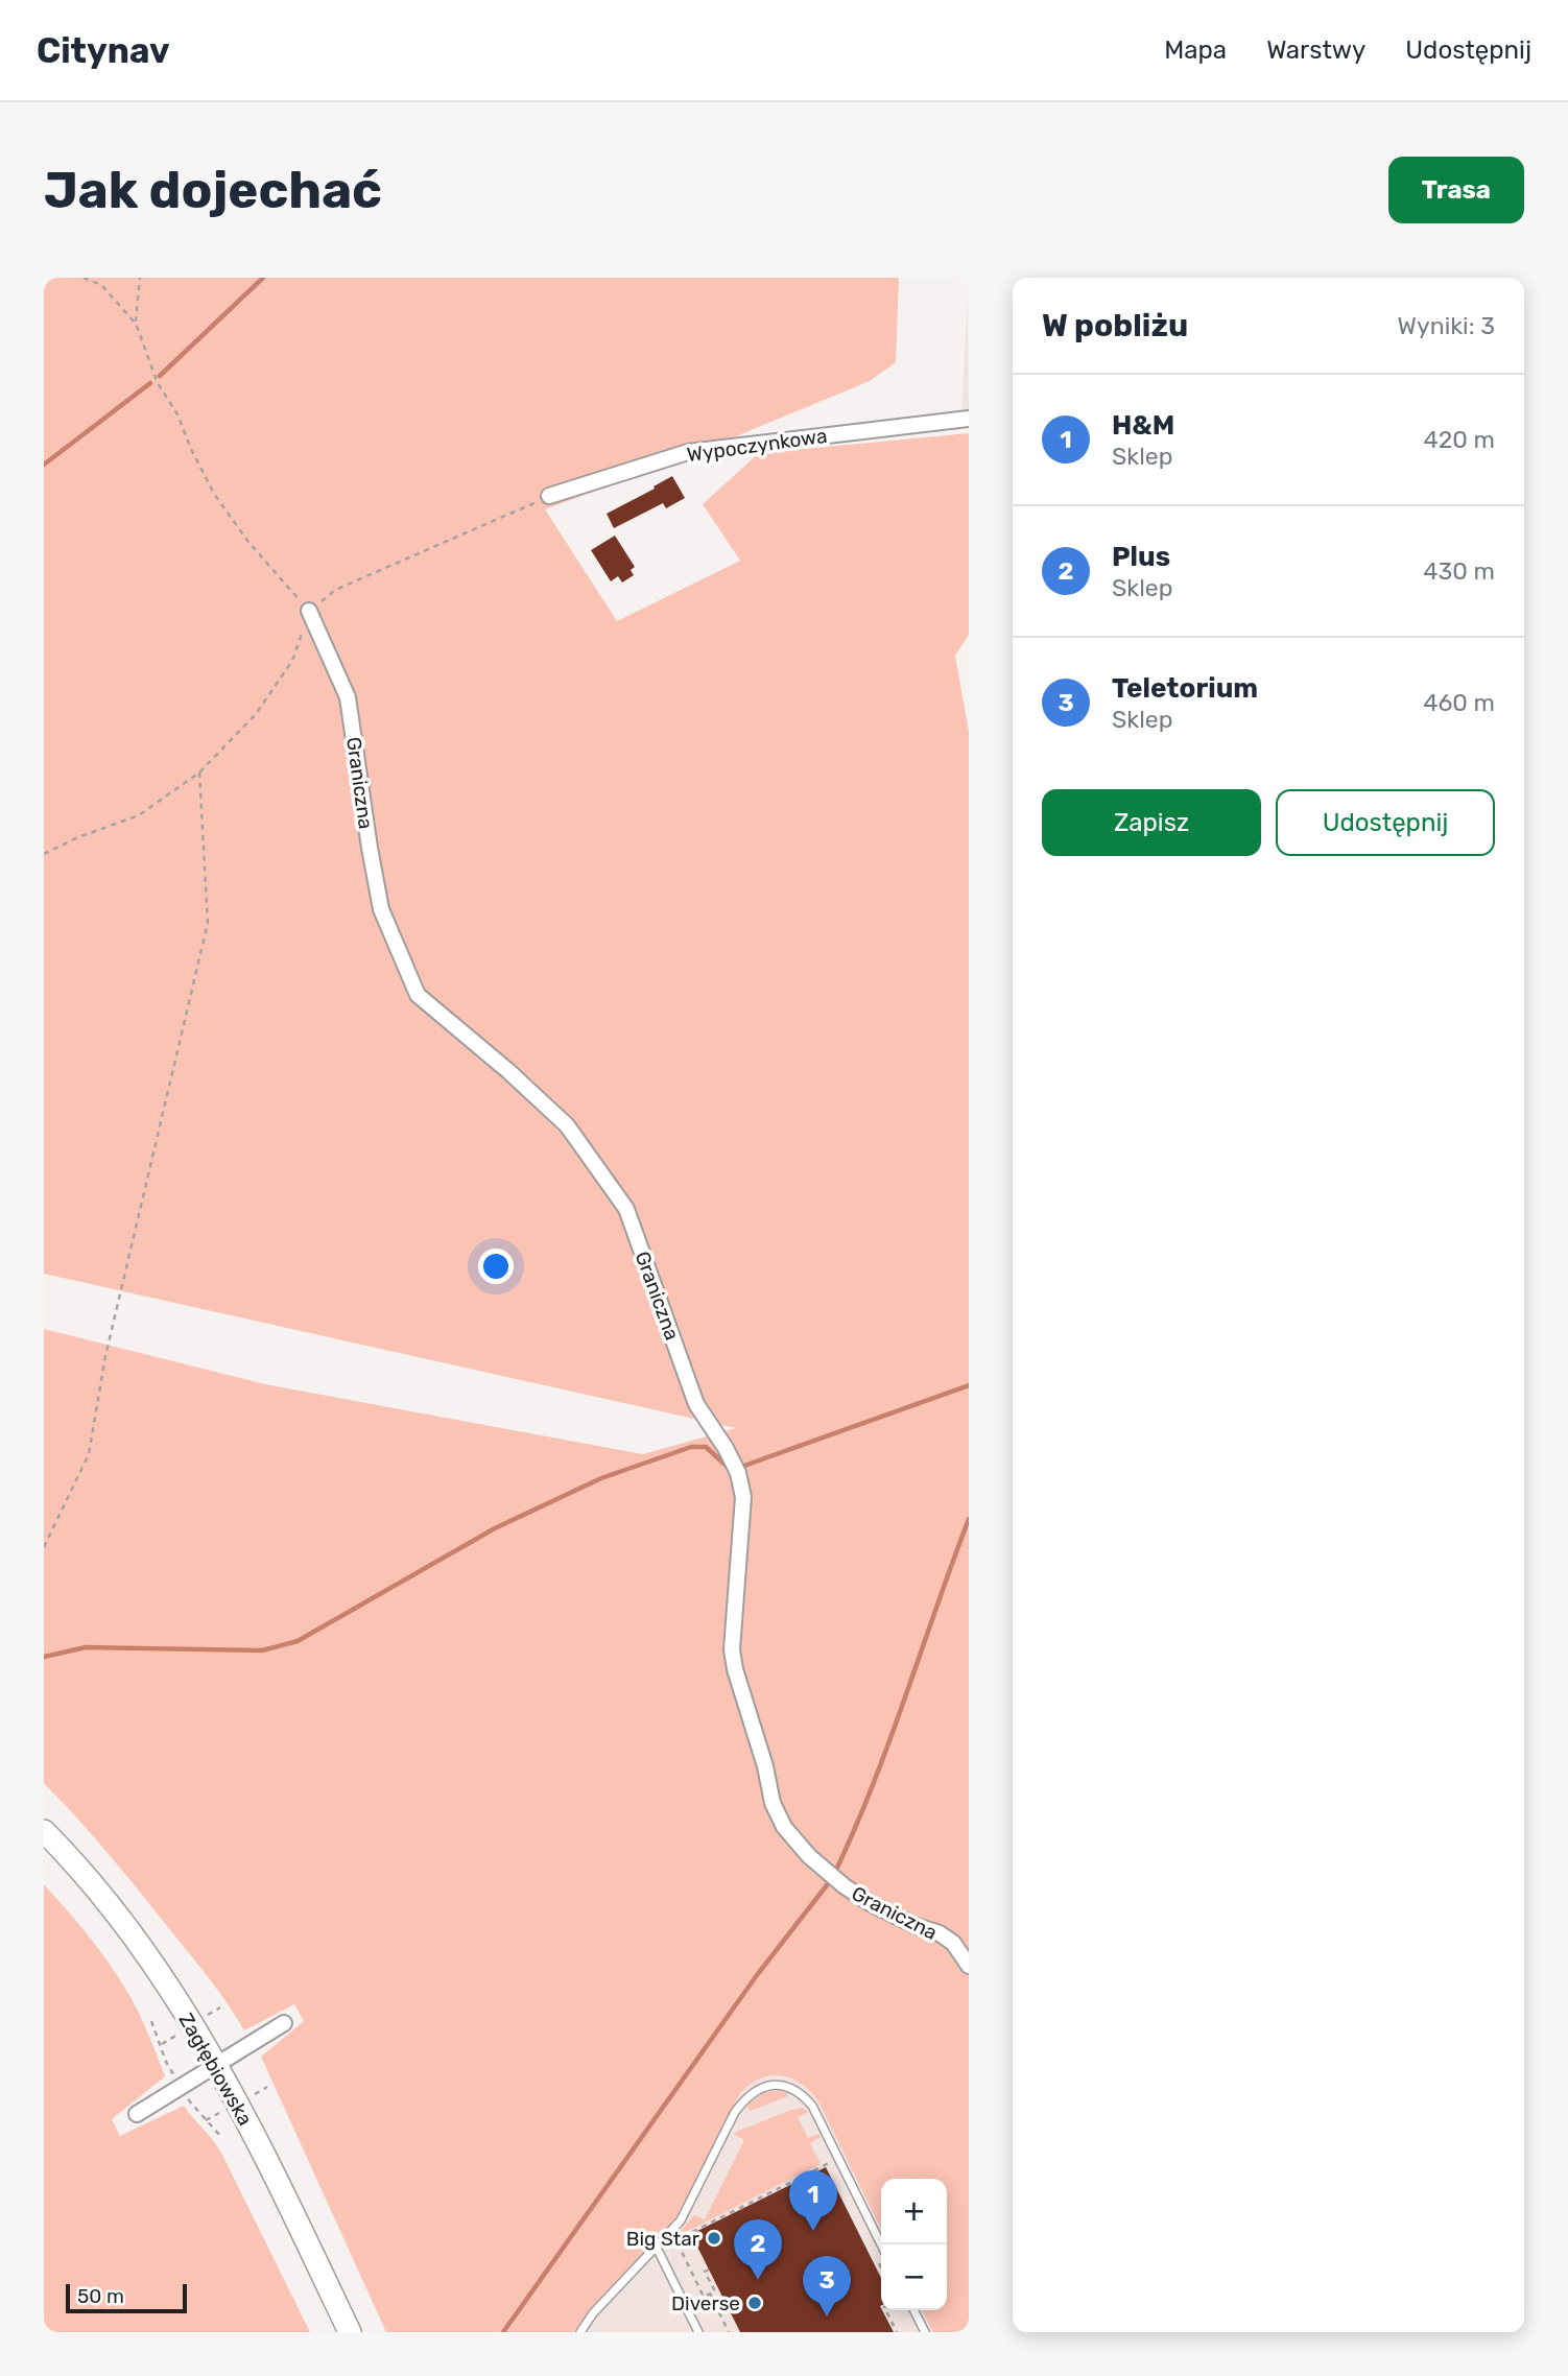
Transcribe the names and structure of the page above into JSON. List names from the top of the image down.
{
  "streets": {
    "main road": ["Zagłębiowska"],
    "street": ["Wypoczynkowa", "Graniczna"]
  },
  "places": ["Big Star", "Diverse"],
  "scale_bar": "50 m",
  "page": {
    "header": "Citynav",
    "nav": ["Mapa", "Warstwy", "Udostępnij"],
    "buttons": [
      "Trasa",
      ["Zapisz", "Udostępnij"]
    ],
    "title": "Jak dojechać",
    "heading": ["W pobliżu", "Wyniki: 3"],
    "list": [
      {
        "mark": "1",
        "name": "H&M",
        "note": "Sklep",
        "value": "420 m"
      },
      {
        "mark": "2",
        "name": "Plus",
        "note": "Sklep",
        "value": "430 m"
      },
      {
        "mark": "3",
        "name": "Teletorium",
        "note": "Sklep",
        "value": "460 m"
      }
    ],
    "pins": ["1", "2", "3"],
    "map_buttons": ["+", "−"],
    "scale": "50 m"
  }
}
